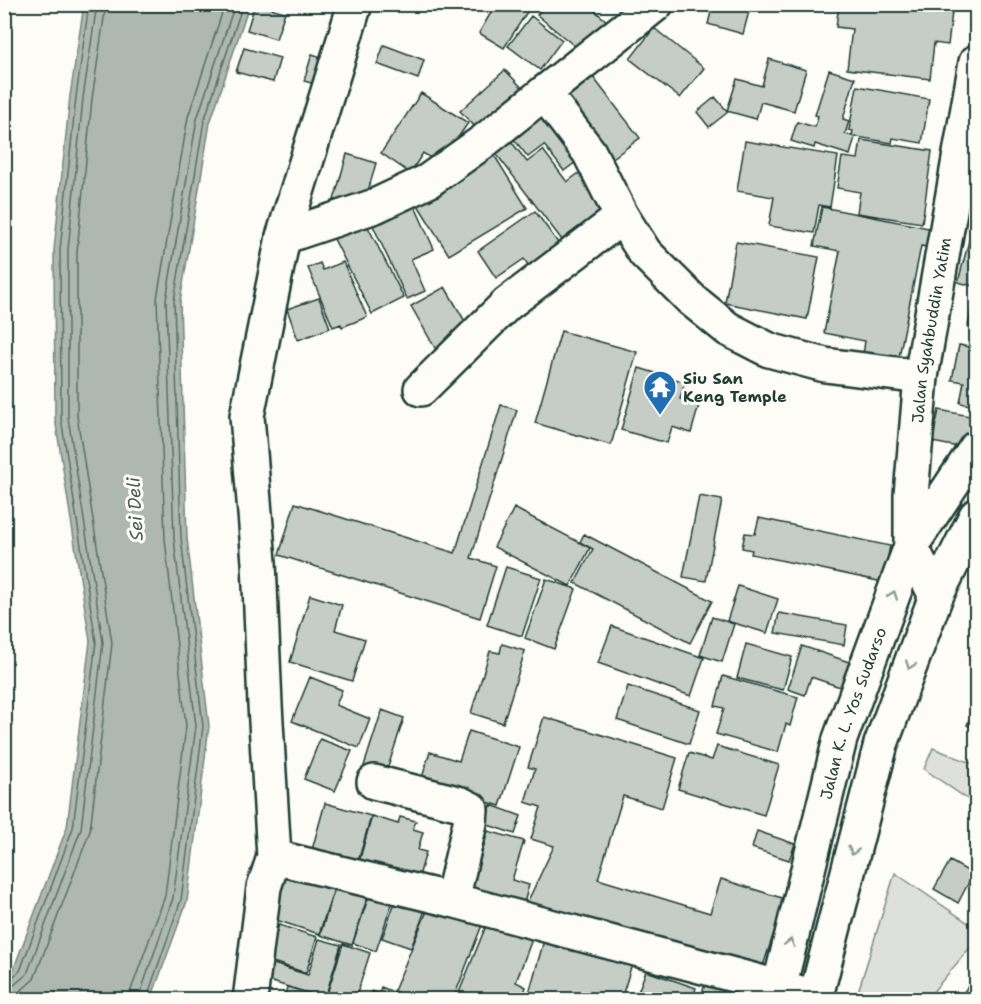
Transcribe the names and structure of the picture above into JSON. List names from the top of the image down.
{
  "streets": {
    "main road": ["Jalan Syahbuddin Yatim", "Jalan K. L. Yos Sudarso"]
  },
  "crossings": [
    ["Jalan Syahbuddin Yatim", "Jalan K. L. Yos Sudarso"]
  ],
  "water": ["Sei Deli"],
  "places": {
    "temple": ["Siu San Keng Temple"]
  }
}
